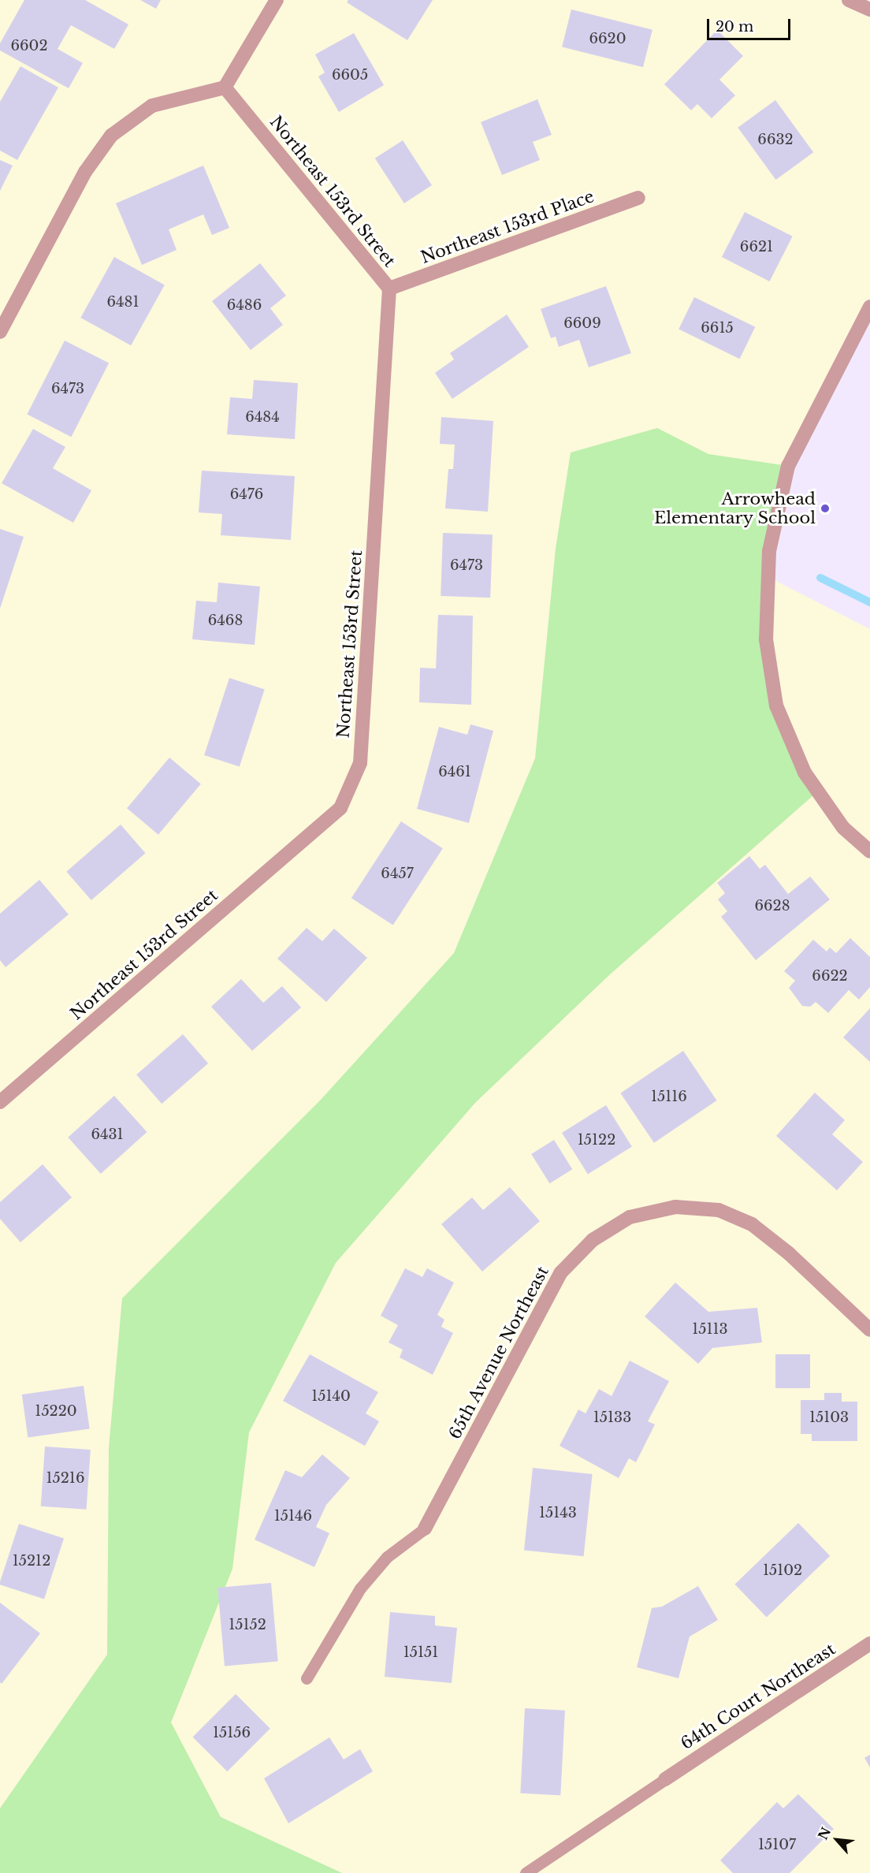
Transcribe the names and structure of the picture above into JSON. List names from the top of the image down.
{
  "streets": {
    "street": [
      "Northeast 153rd Street",
      "Northeast 153rd Place",
      "65th Avenue Northeast",
      "64th Court Northeast"
    ]
  },
  "crossings": [
    ["Northeast 153rd Street", "Northeast 153rd Place"]
  ],
  "places": ["Arrowhead Elementary School"],
  "house_numbers": [
    "6620",
    "6602",
    "6605",
    "6632",
    "6621",
    "6481",
    "6486",
    "6609",
    "6615",
    "6473",
    "6484",
    "6476",
    "6473",
    "6468",
    "6461",
    "6457",
    "6628",
    "6622",
    "15116",
    "6431",
    "15122",
    "15113",
    "15140",
    "15220",
    "15133",
    "15103",
    "15216",
    "15143",
    "15146",
    "15212",
    "15102",
    "15152",
    "15151",
    "15156",
    "15107"
  ],
  "scale_bar": "20 m",
  "north": "top left"
}
